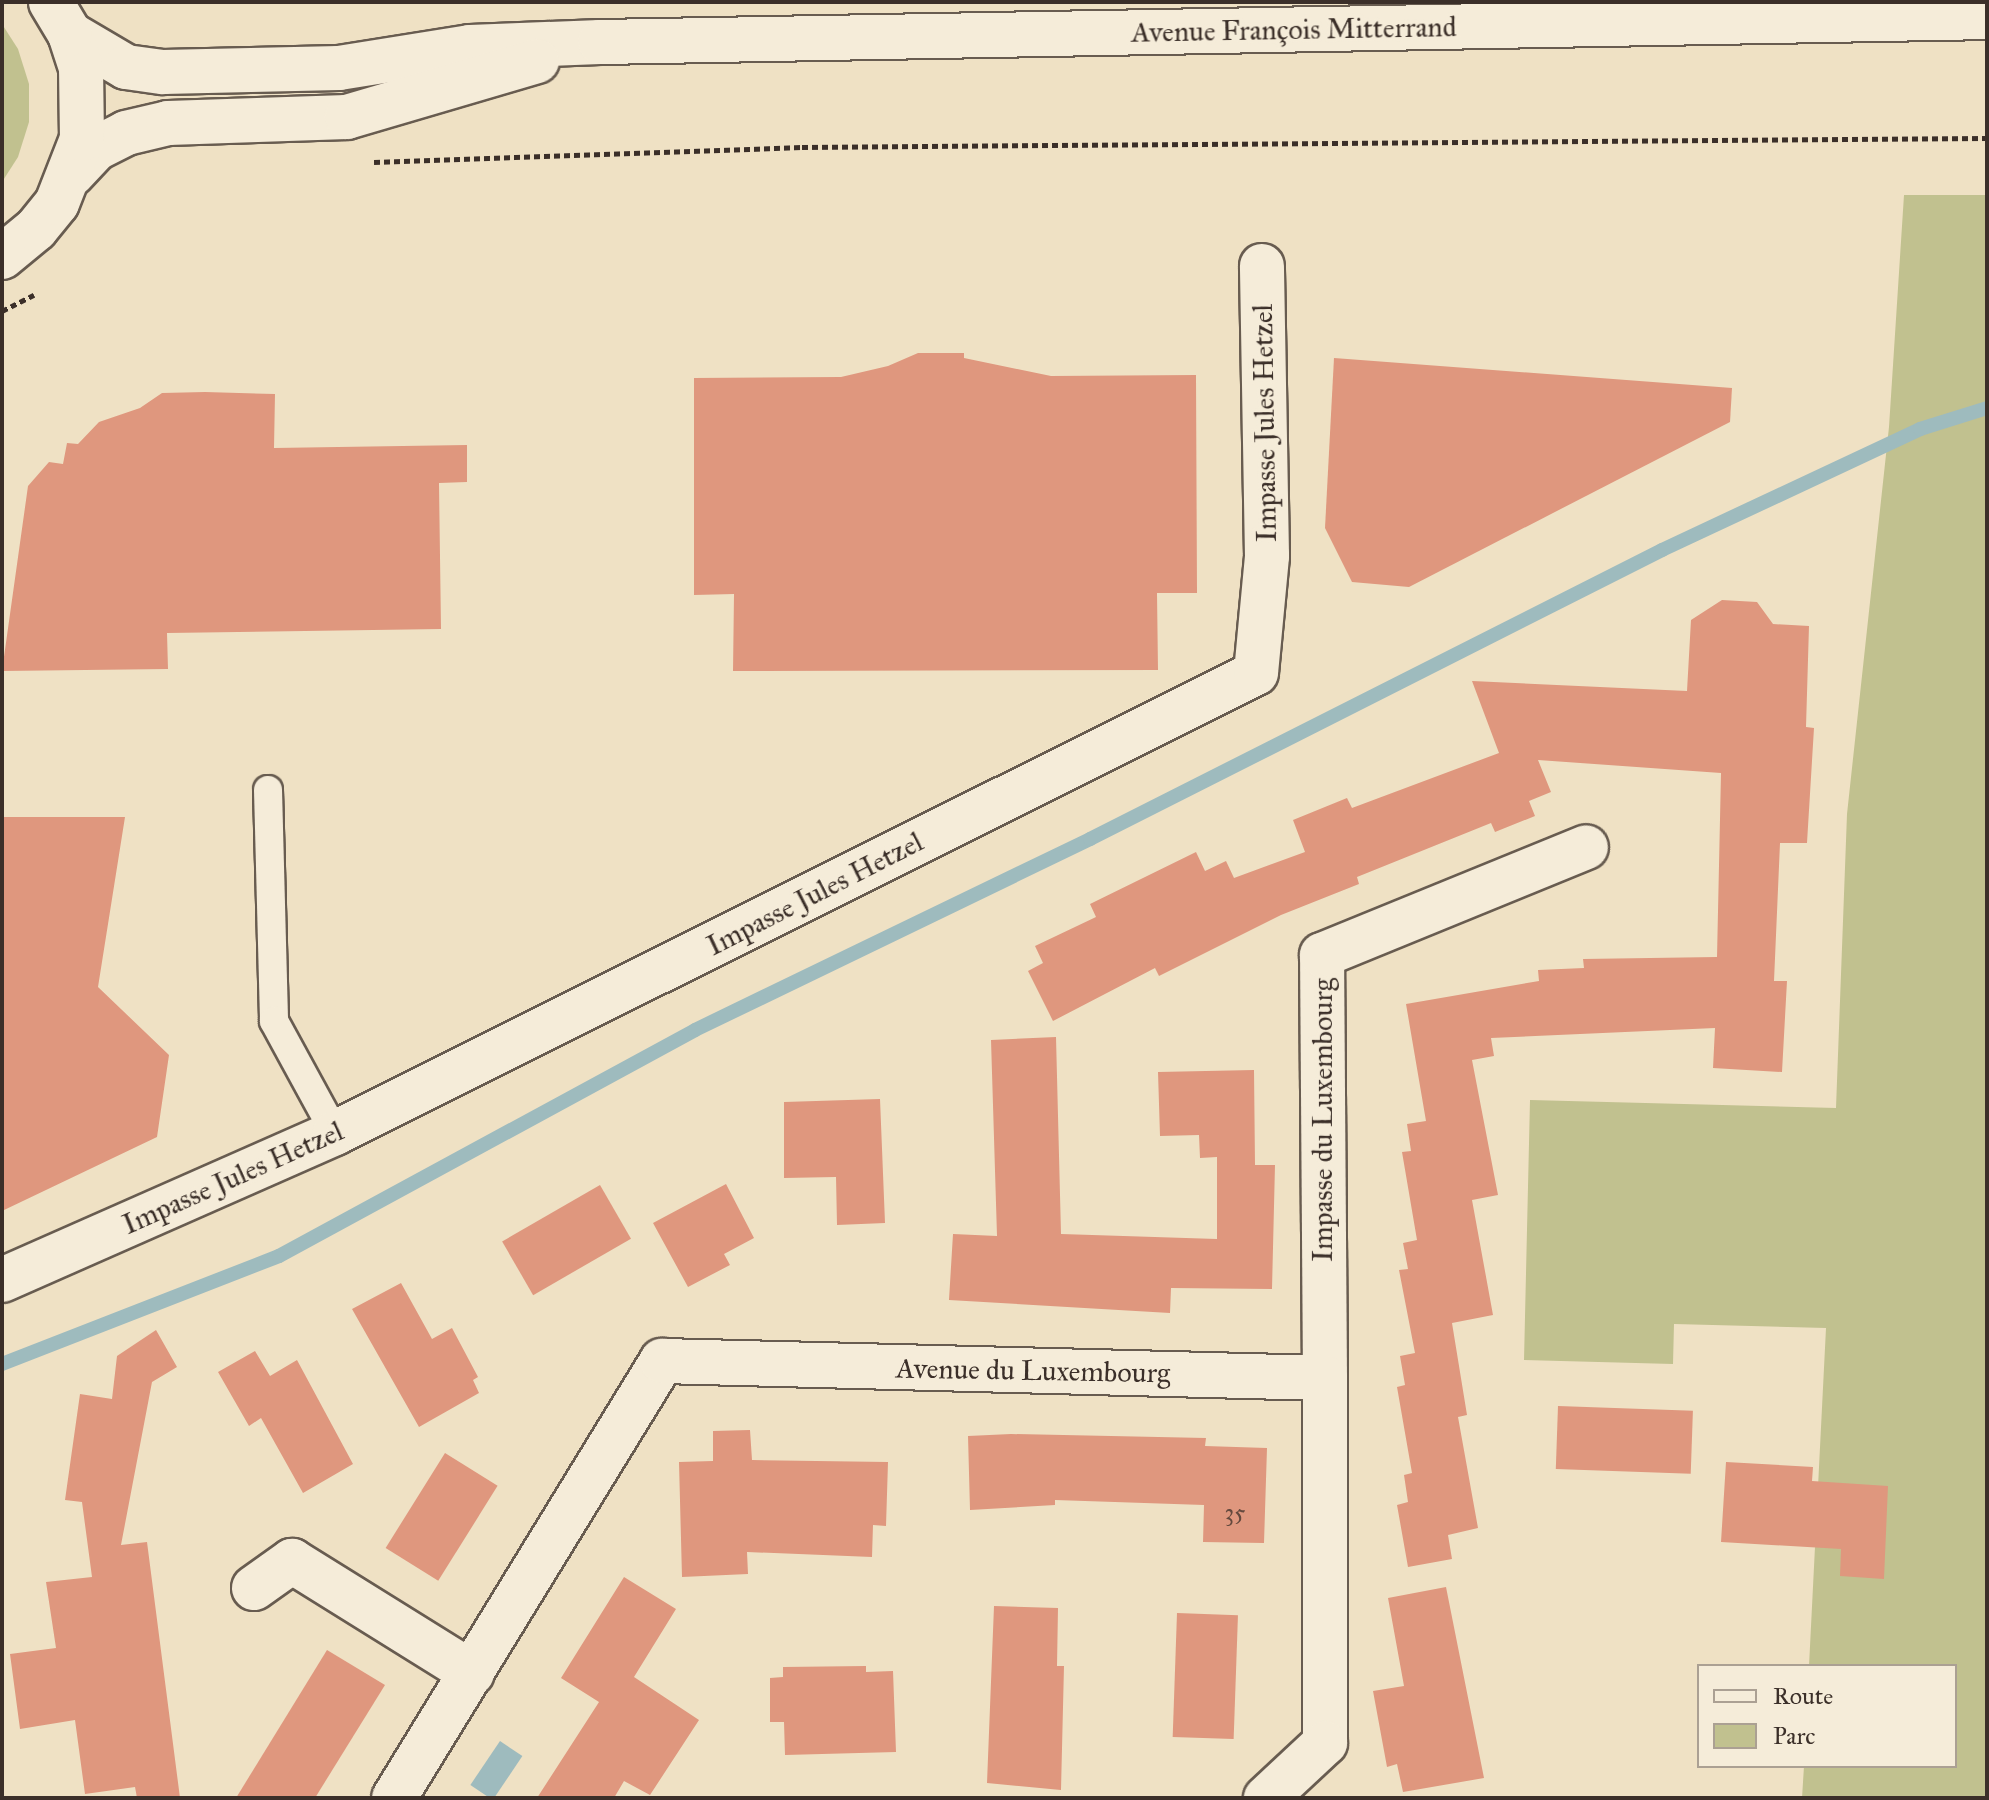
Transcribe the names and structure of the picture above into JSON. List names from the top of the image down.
{
  "streets": {
    "street": [
      "Avenue François Mitterrand",
      "Impasse Jules Hetzel",
      "Impasse du Luxembourg",
      "Avenue du Luxembourg"
    ]
  },
  "crossings": [
    ["Impasse du Luxembourg", "Avenue du Luxembourg"]
  ],
  "house_numbers": ["35"],
  "legend": ["Route", "Parc"]
}
